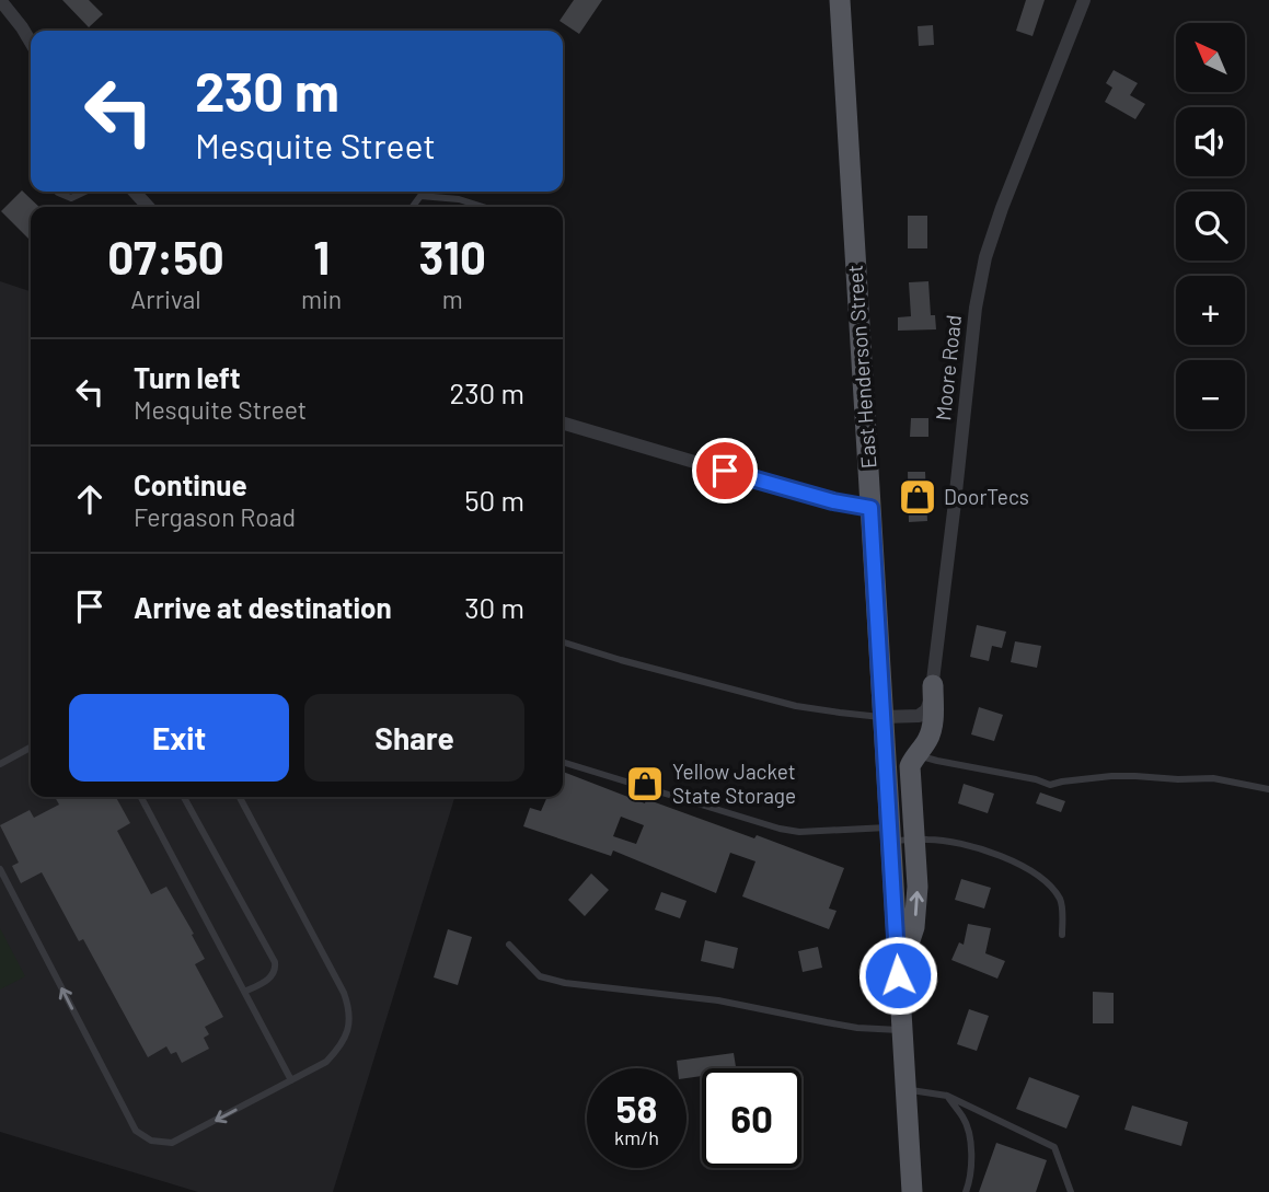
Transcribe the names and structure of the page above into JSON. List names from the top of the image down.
{
  "streets": {
    "main road": ["East Henderson Street"],
    "street": ["Moore Road"]
  },
  "crossings": [
    ["East Henderson Street", "Moore Road"]
  ],
  "places": {
    "shop": ["DoorTecs", "Yellow Jacket State Storage"]
  },
  "north": "top left",
  "page": {
    "map_buttons": ["+", "−"],
    "turn": ["230 m", "Mesquite Street"],
    "eta": [
      "07:50",
      "Arrival",
      "1",
      "min",
      "310",
      "m"
    ],
    "list": [
      {
        "name": "Turn left",
        "note": "Mesquite Street",
        "value": "230 m"
      },
      {
        "name": "Continue",
        "note": "Fergason Road",
        "value": "50 m"
      },
      {
        "name": "Arrive at destination",
        "value": "30 m"
      }
    ],
    "buttons": ["Exit", "Share"],
    "speed": "58 km/h",
    "limit": "60"
  }
}
